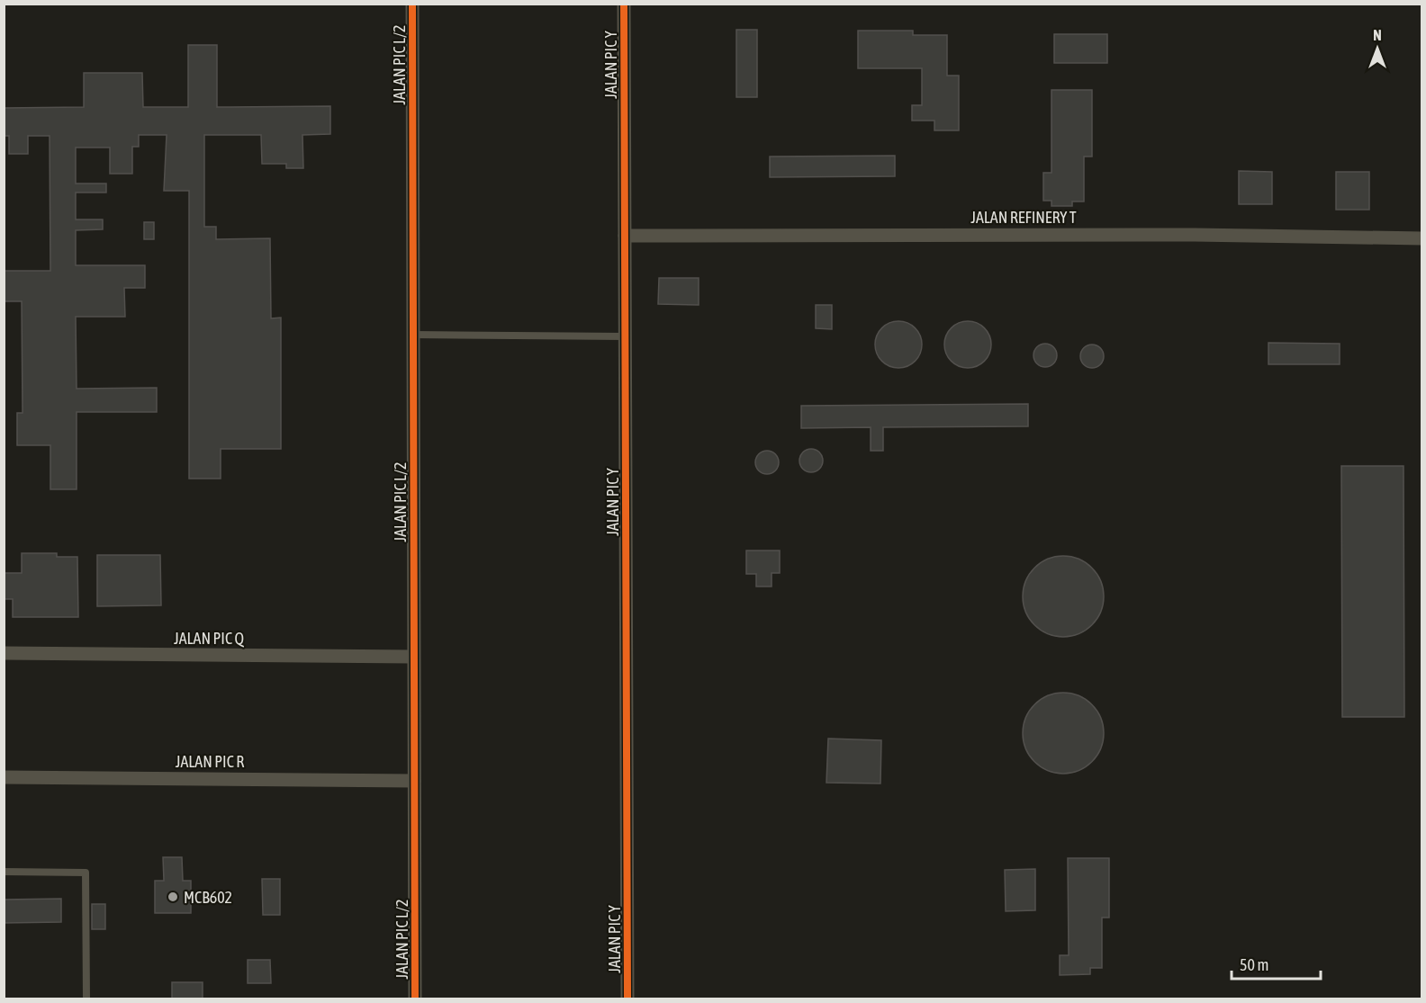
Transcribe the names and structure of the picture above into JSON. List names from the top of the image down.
{
  "streets": {
    "street": [
      "JALAN PIC L/2",
      "JALAN PIC Y",
      "JALAN REFINERY T",
      "JALAN PIC Q",
      "JALAN PIC R"
    ]
  },
  "crossings": [
    ["JALAN PIC L/2", "JALAN PIC Q"],
    ["JALAN PIC L/2", "JALAN PIC R"],
    ["JALAN PIC Y", "JALAN REFINERY T"]
  ],
  "places": ["MCB602"],
  "scale_bar": "50 m",
  "north": "top"
}
